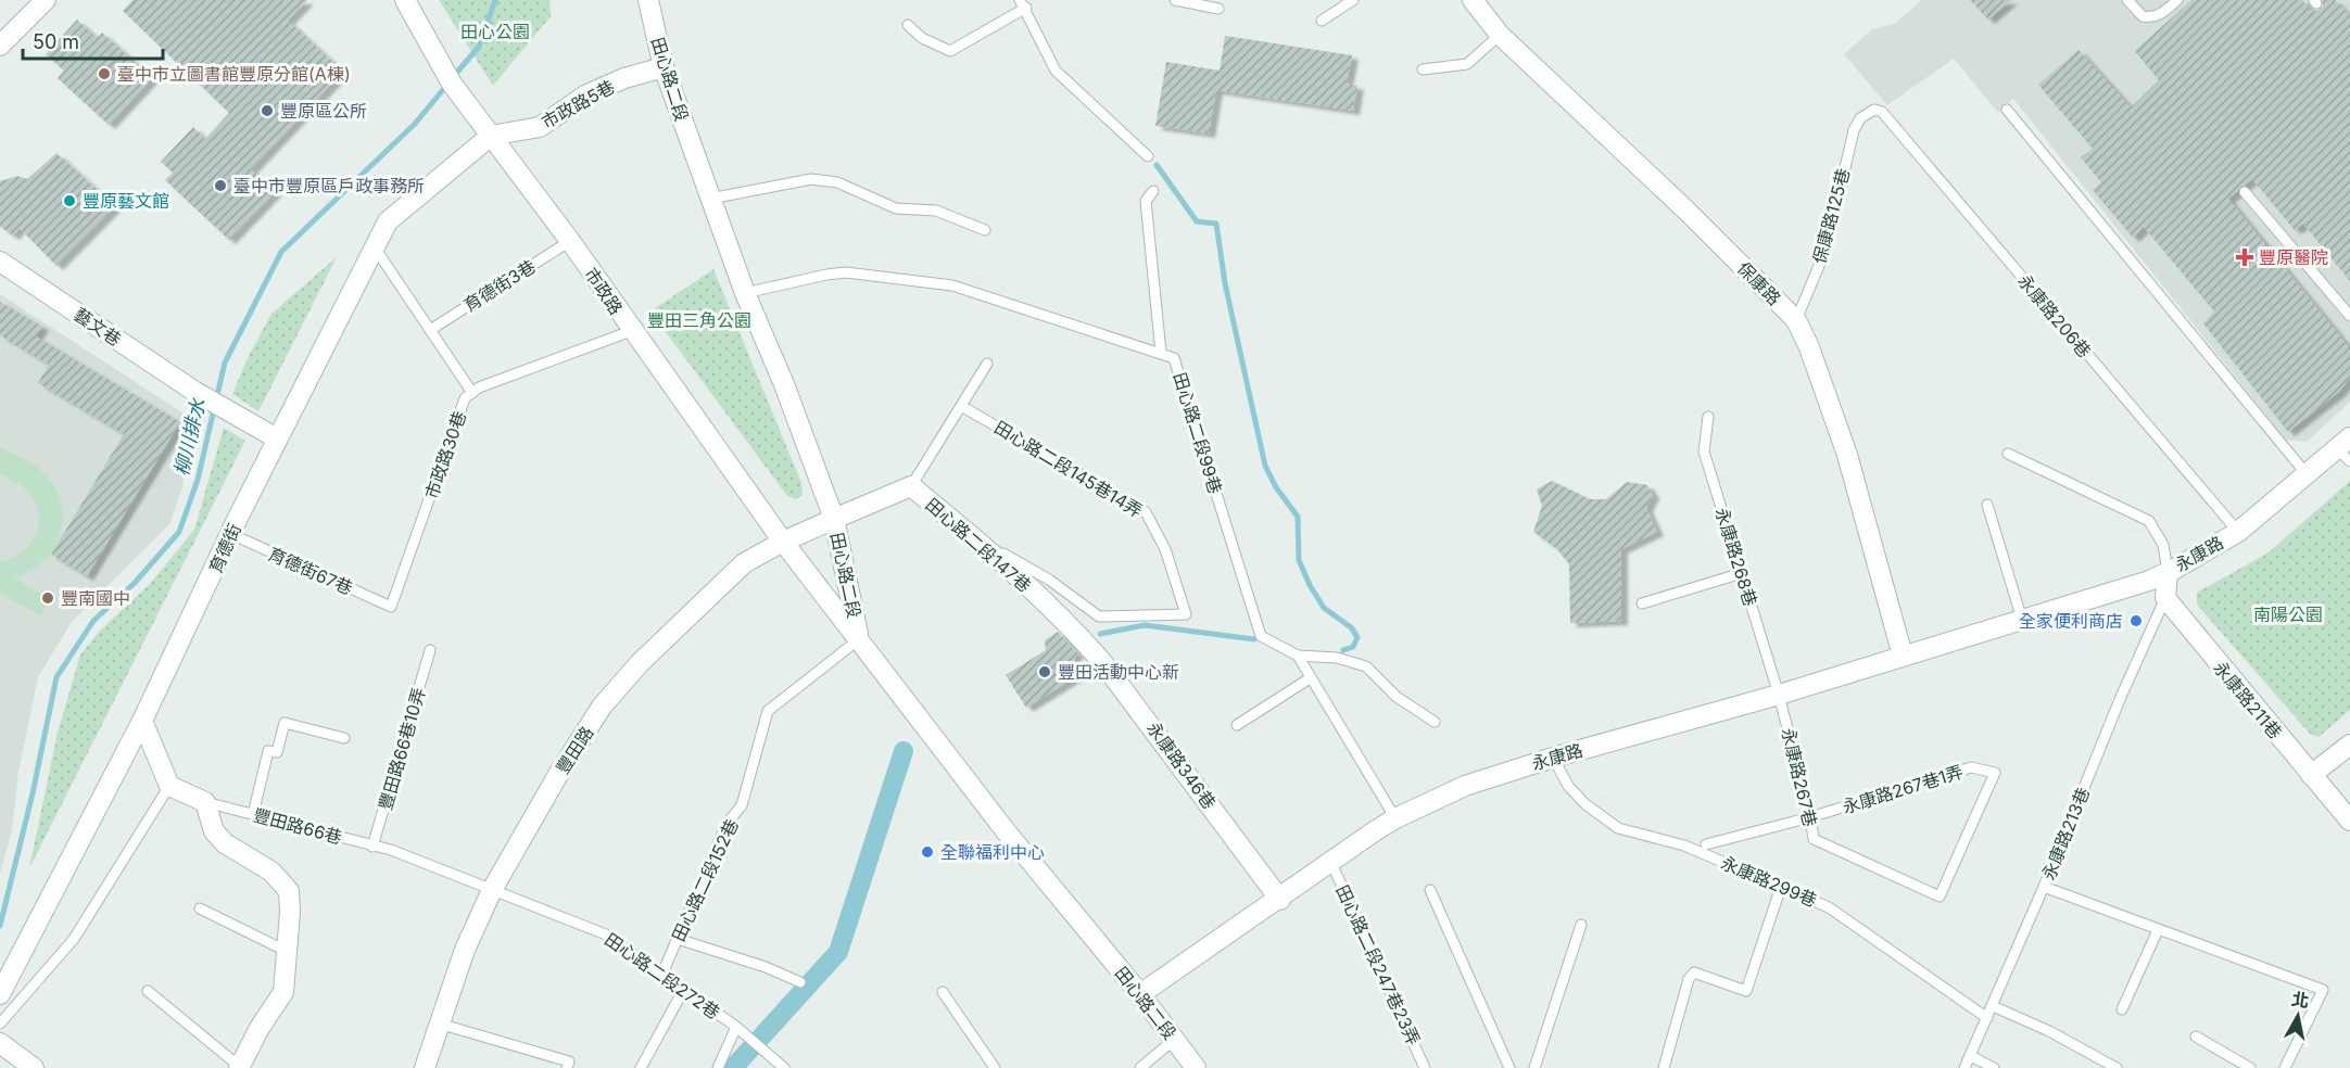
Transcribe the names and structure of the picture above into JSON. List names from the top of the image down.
{
  "streets": {
    "street": [
      "田心路二段",
      "市政路5巷",
      "保康路",
      "市政路",
      "藝文巷",
      "田心路二段147巷",
      "育德街",
      "永康路",
      "永康路211巷",
      "豐田路",
      "永康路346巷",
      "豐田路66巷"
    ],
    "lane": [
      "保康路125巷",
      "育德街3巷",
      "永康路206巷",
      "田心路二段99巷",
      "市政路30巷",
      "田心路二段145巷14弄",
      "永康路268巷",
      "育德街67巷",
      "豐田路66巷10弄",
      "永康路267巷",
      "永康路267巷1弄",
      "永康路213巷",
      "田心路二段152巷",
      "永康路299巷",
      "田心路二段247巷23弄",
      "田心路二段272巷"
    ]
  },
  "crossings": [
    ["田心路二段", "市政路5巷"],
    ["田心路二段", "市政路"],
    ["田心路二段", "田心路二段99巷"],
    ["田心路二段", "田心路二段147巷"],
    ["田心路二段", "永康路"],
    ["田心路二段", "豐田路"],
    ["田心路二段", "田心路二段152巷"],
    ["市政路5巷", "市政路"],
    ["市政路5巷", "育德街"],
    ["保康路125巷", "保康路"],
    ["保康路125巷", "永康路206巷"],
    ["保康路", "永康路"],
    ["育德街3巷", "市政路"],
    ["市政路", "市政路30巷"],
    ["市政路", "育德街"],
    ["市政路", "豐田路"],
    ["市政路", "田心路二段152巷"],
    ["永康路206巷", "永康路"],
    ["藝文巷", "育德街"],
    ["市政路30巷", "育德街67巷"],
    ["田心路二段145巷14弄", "田心路二段147巷"],
    ["田心路二段147巷", "豐田路"],
    ["田心路二段147巷", "永康路346巷"],
    ["育德街", "育德街67巷"],
    ["永康路", "永康路268巷"],
    ["永康路", "永康路346巷"],
    ["永康路", "永康路267巷"],
    ["永康路", "永康路299巷"],
    ["永康路", "田心路二段247巷23弄"],
    ["永康路268巷", "永康路267巷"],
    ["永康路211巷", "永康路213巷"],
    ["豐田路66巷10弄", "豐田路66巷"],
    ["豐田路", "豐田路66巷"],
    ["豐田路", "田心路二段272巷"],
    ["永康路267巷", "永康路267巷1弄"],
    ["豐田路66巷", "田心路二段272巷"],
    ["永康路213巷", "永康路299巷"],
    ["田心路二段152巷", "田心路二段272巷"]
  ],
  "water": ["柳川排水"],
  "parks": ["田心公園", "豐田三角公園", "南陽公園"],
  "places": {
    "other": [
      "臺中市立圖書館豐原分館(A棟)",
      "豐原區公所",
      "臺中市豐原區戶政事務所",
      "豐原藝文館",
      "豐南國中",
      "全家便利商店",
      "豐田活動中心新",
      "全聯福利中心"
    ],
    "health": ["豐原醫院"]
  },
  "scale_bar": "50 m",
  "north": "top"
}
